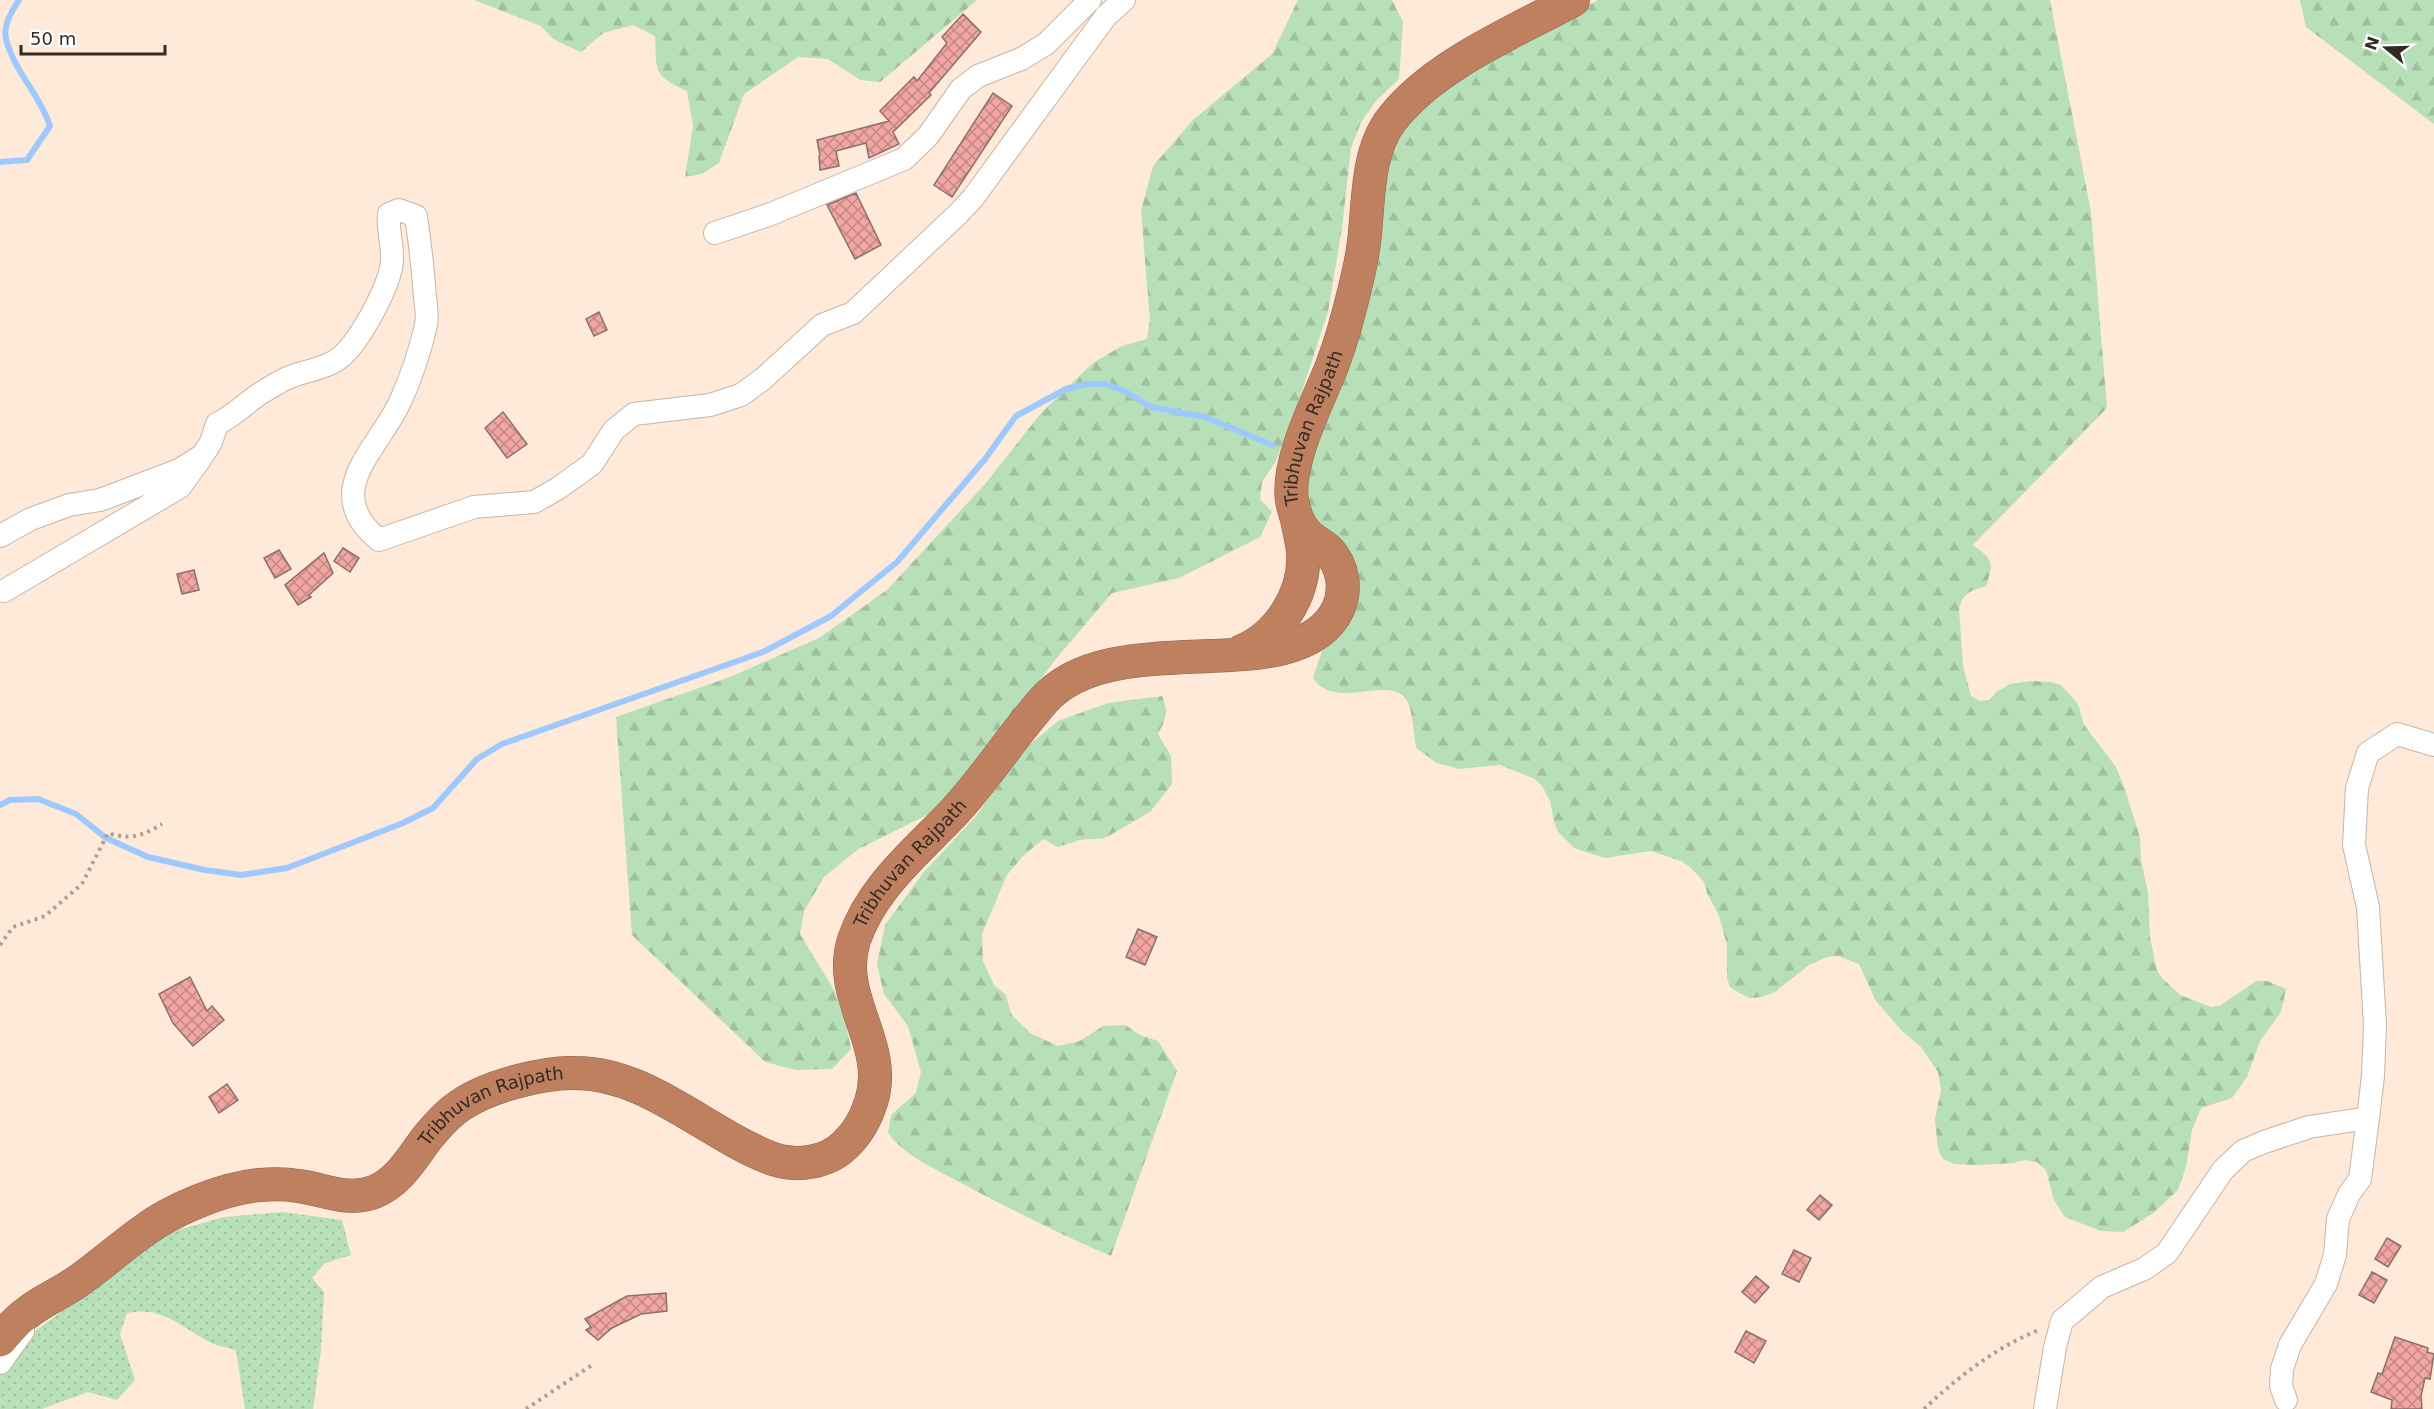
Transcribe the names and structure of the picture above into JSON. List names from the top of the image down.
{
  "streets": {
    "highway": ["Tribhuvan Rajpath"]
  },
  "scale_bar": "50 m",
  "north": "left"
}
